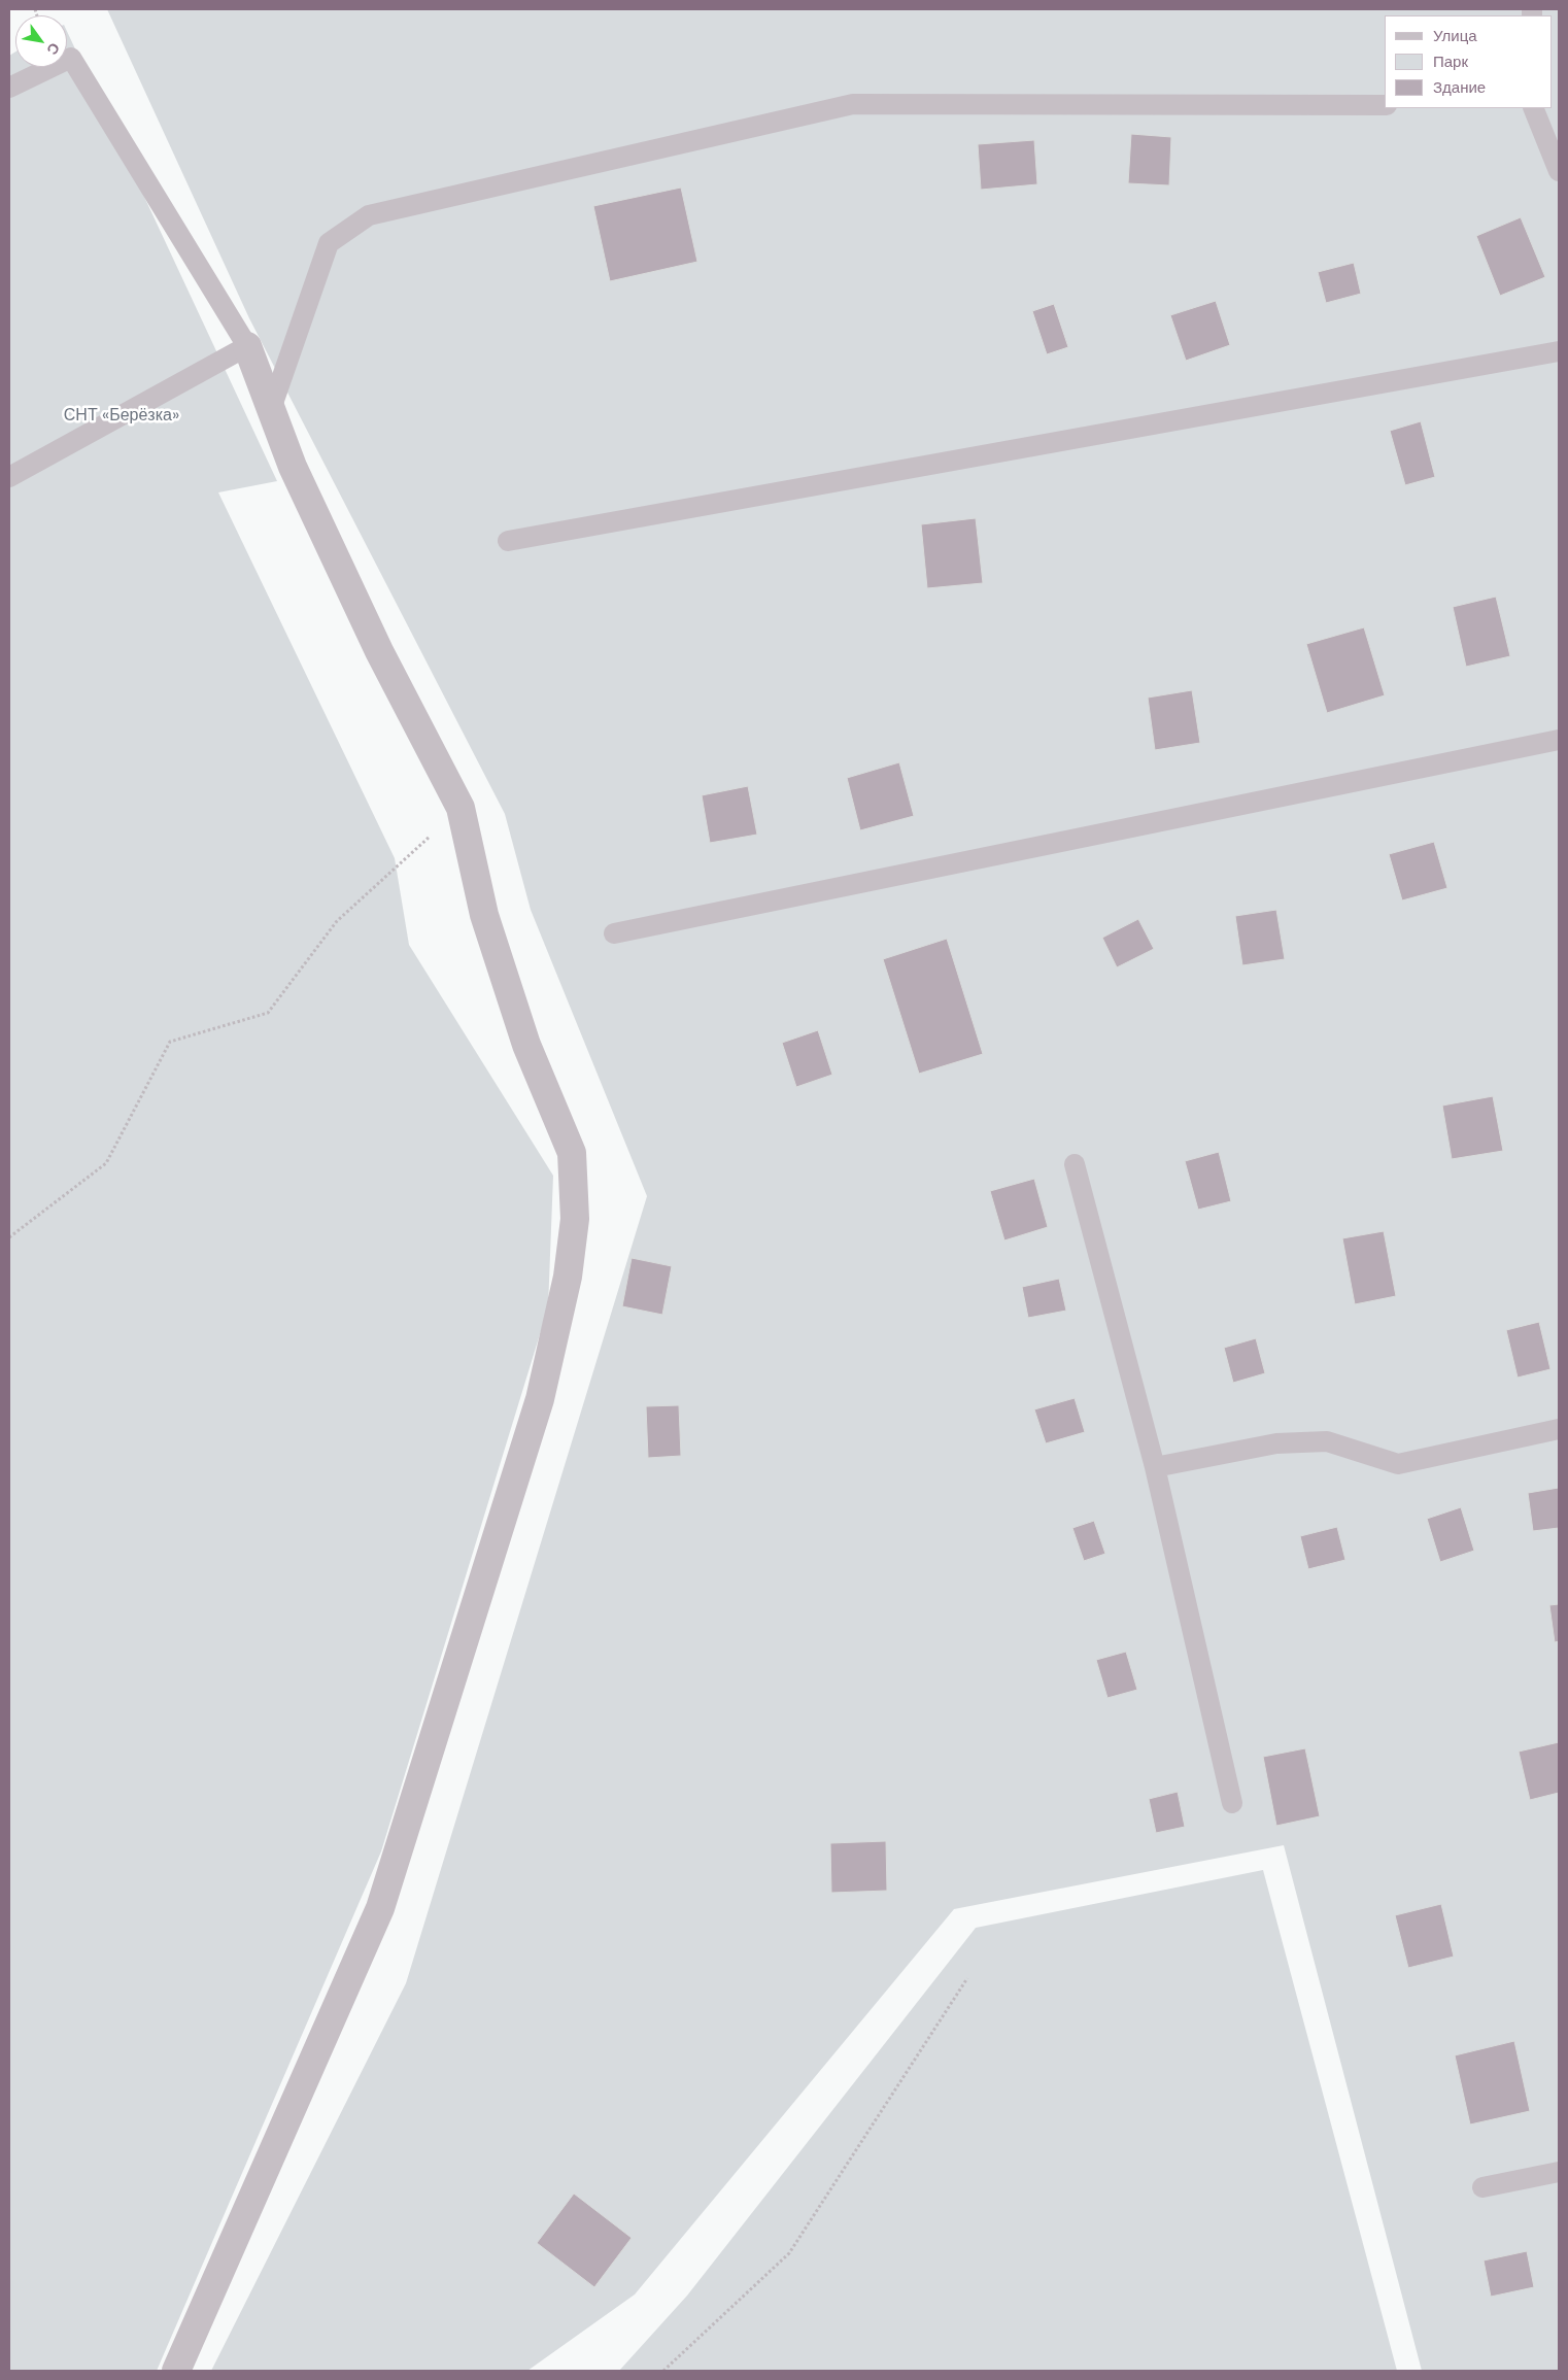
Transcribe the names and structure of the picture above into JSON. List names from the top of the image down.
{
  "parks": ["СНТ «Берёзка»"],
  "legend": ["Улица", "Парк", "Здание"],
  "north": "bottom right"
}
